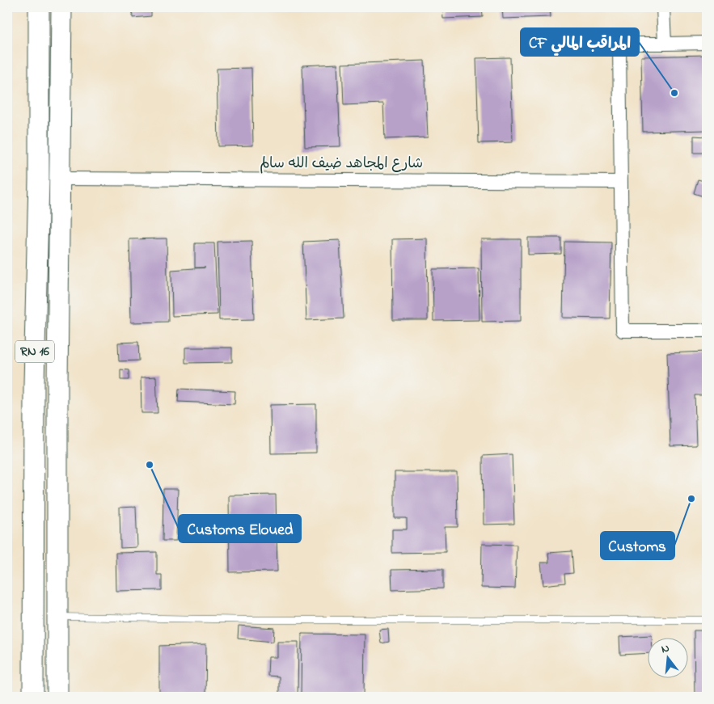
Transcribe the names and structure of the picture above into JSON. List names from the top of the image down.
{
  "streets": {
    "main road": ["RN 16"],
    "street": ["شارع المجاهد ضيف الله سالم"]
  },
  "crossings": [
    ["شارع المجاهد ضيف الله سالم", "RN 16"]
  ],
  "places": ["CF المراقب المالي", "Customs Eloued", "Customs"],
  "north": "top"
}
